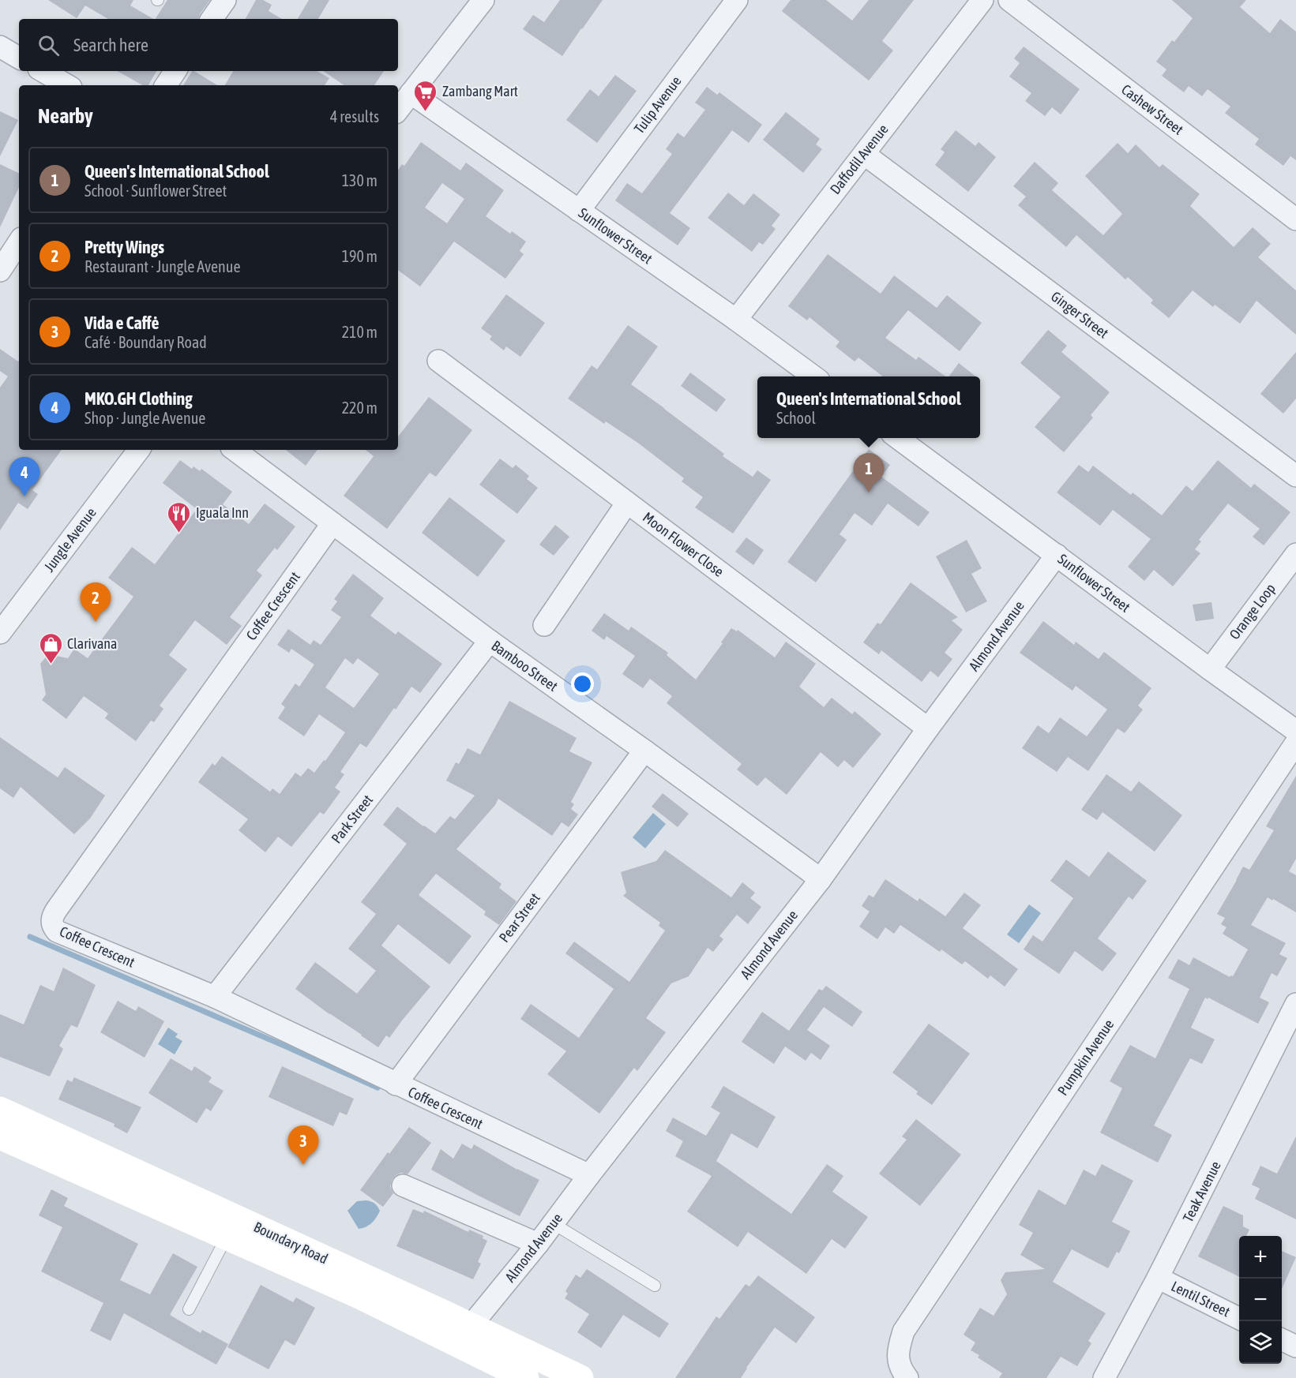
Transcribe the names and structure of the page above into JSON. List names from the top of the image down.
{
  "streets": {
    "main road": ["Boundary Road"],
    "street": [
      "Tulip Avenue",
      "Cashew Street",
      "Daffodil Avenue",
      "Sunflower Street",
      "Ginger Street",
      "Jungle Avenue",
      "Moon Flower Close",
      "Coffee Crescent",
      "Orange Loop",
      "Almond Avenue",
      "Bamboo Street",
      "Park Street",
      "Pear Street",
      "Pumpkin Avenue",
      "Teak Avenue",
      "Lentil Street"
    ]
  },
  "crossings": [
    ["Tulip Avenue", "Sunflower Street"],
    ["Daffodil Avenue", "Sunflower Street"],
    ["Daffodil Avenue", "Ginger Street"],
    ["Sunflower Street", "Orange Loop"],
    ["Sunflower Street", "Almond Avenue"],
    ["Moon Flower Close", "Almond Avenue"],
    ["Coffee Crescent", "Almond Avenue"],
    ["Coffee Crescent", "Bamboo Street"],
    ["Coffee Crescent", "Park Street"],
    ["Coffee Crescent", "Pear Street"],
    ["Almond Avenue", "Bamboo Street"],
    ["Almond Avenue", "Boundary Road"],
    ["Bamboo Street", "Park Street"],
    ["Bamboo Street", "Pear Street"],
    ["Teak Avenue", "Lentil Street"]
  ],
  "places": {
    "supermarket": ["Zambang Mart"],
    "restaurant": ["Iguala Inn"],
    "shop": ["Clarivana"]
  },
  "page": {
    "search": "Search here",
    "heading": ["Nearby", "4 results"],
    "list": [
      {
        "mark": "1",
        "name": "Queen's International School",
        "note": "School · Sunflower Street",
        "value": "130 m"
      },
      {
        "mark": "2",
        "name": "Pretty Wings",
        "note": "Restaurant · Jungle Avenue",
        "value": "190 m"
      },
      {
        "mark": "3",
        "name": "Vida e Caffė",
        "note": "Café · Boundary Road",
        "value": "210 m"
      },
      {
        "mark": "4",
        "name": "MKO.GH Clothing",
        "note": "Shop · Jungle Avenue",
        "value": "220 m"
      }
    ],
    "popup": ["Queen's International School", "School"],
    "pins": [
      "1",
      "4",
      "2",
      "3"
    ],
    "map_buttons": ["+", "−"]
  }
}
